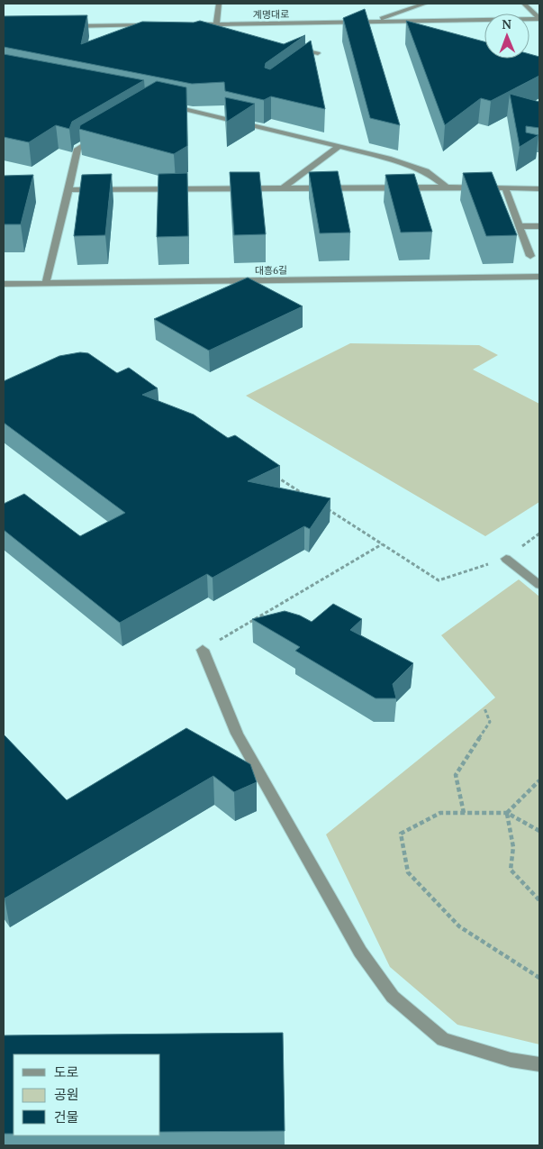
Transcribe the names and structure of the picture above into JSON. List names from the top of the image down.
{
  "streets": {
    "street": ["계명대로", "대흥6길"]
  },
  "legend": ["도로", "공원", "건물"],
  "north": "top"
}
